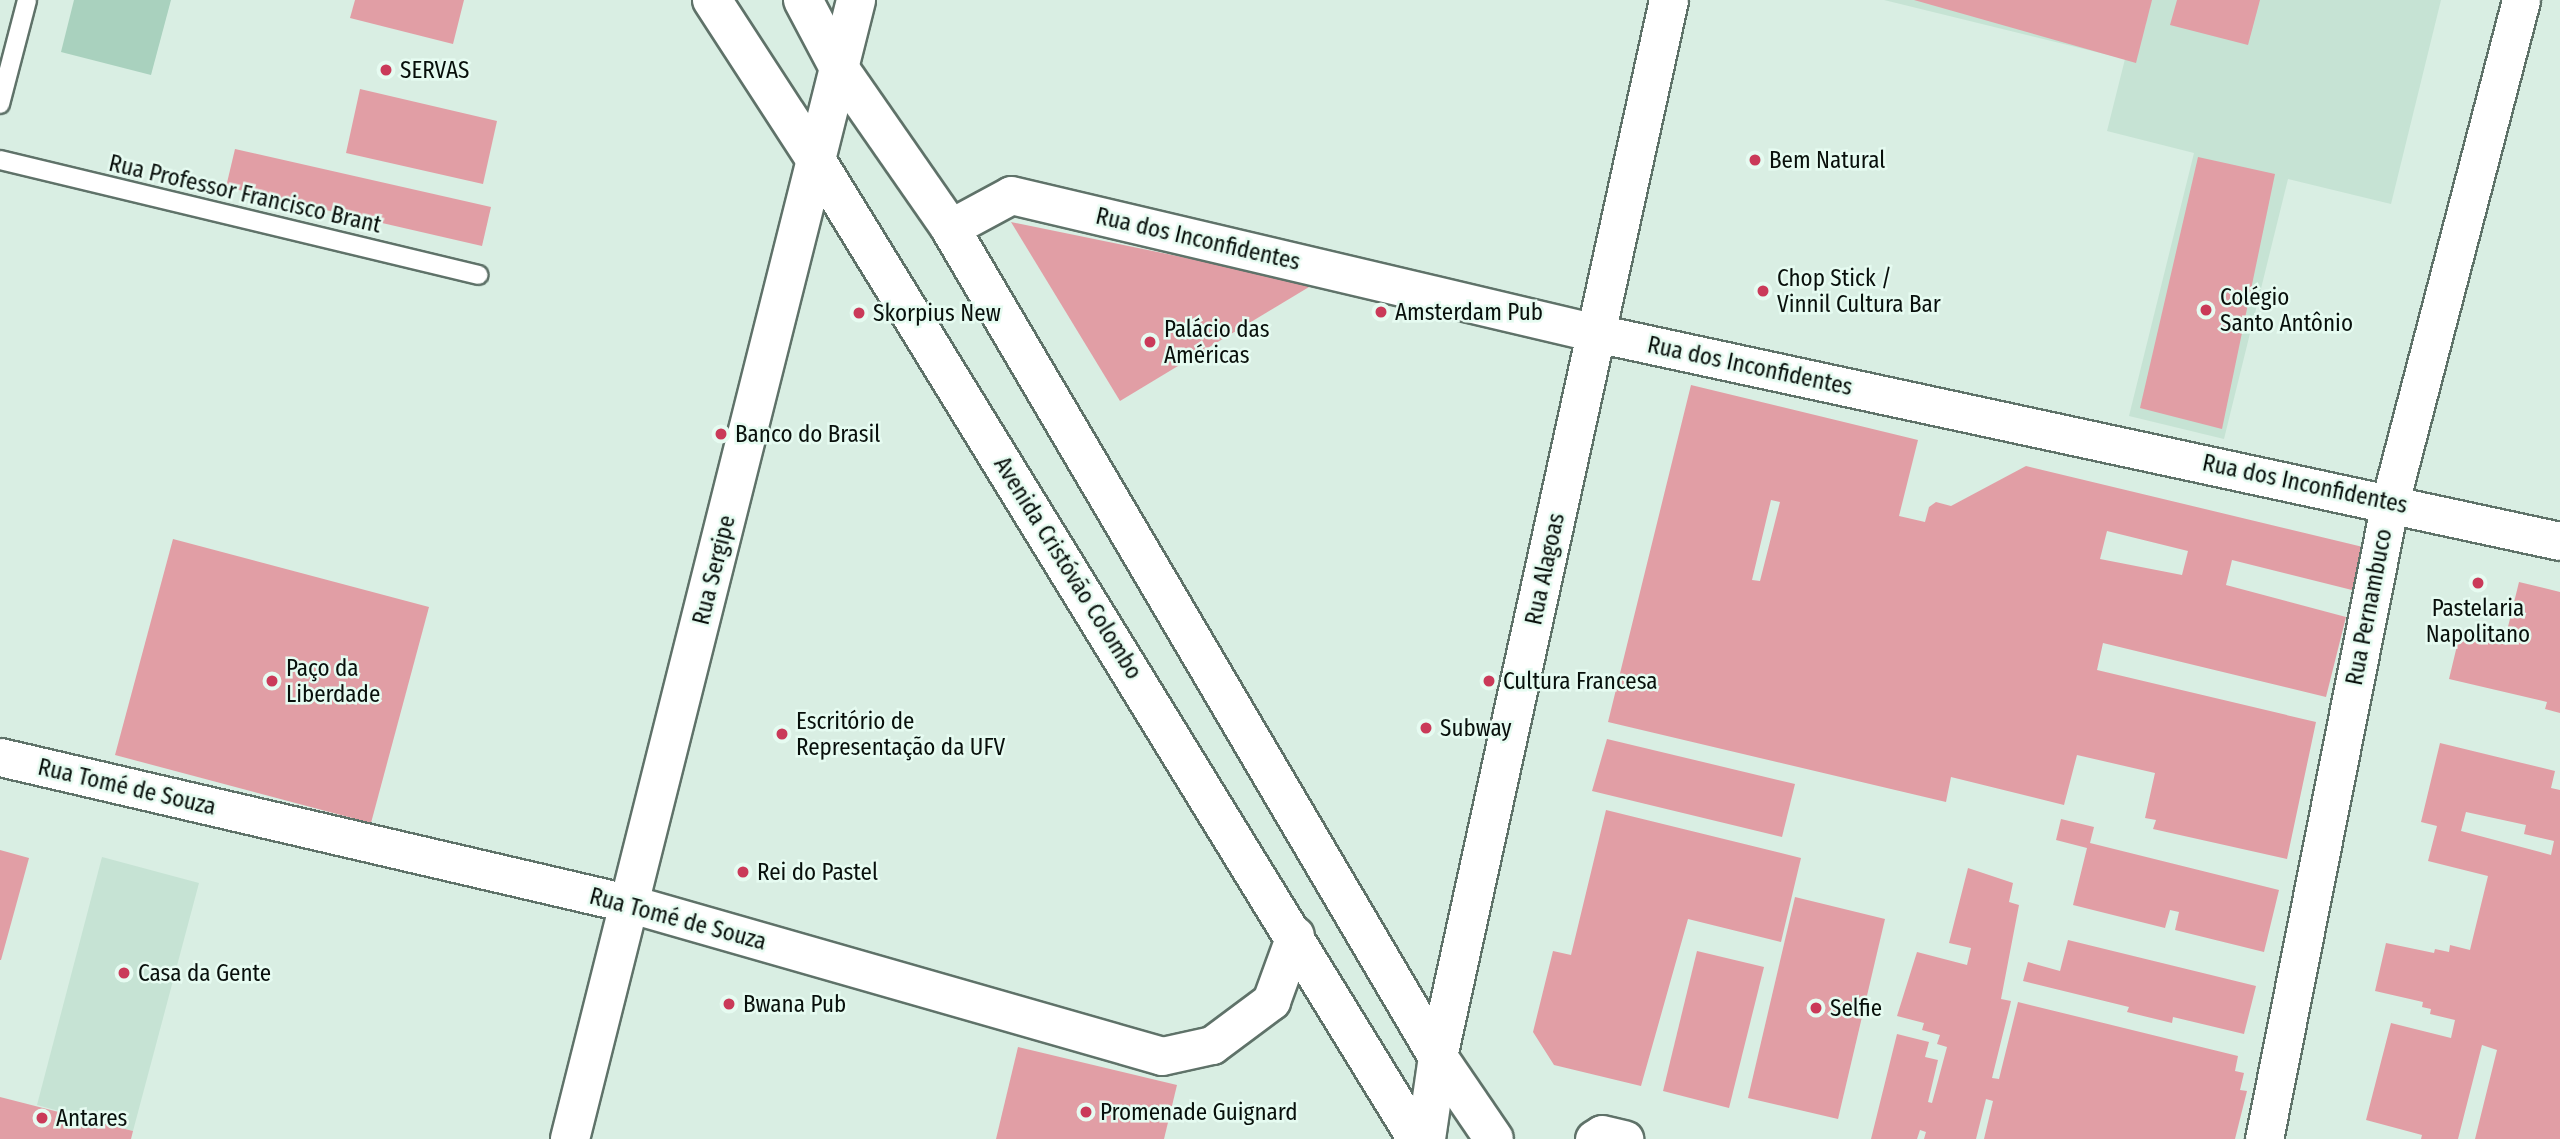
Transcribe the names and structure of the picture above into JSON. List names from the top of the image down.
{
  "streets": {
    "main road": ["Avenida Cristóvão Colombo", "Rua Alagoas", "Rua Sergipe"],
    "street": ["Rua dos Inconfidentes", "Rua Pernambuco", "Rua Tomé de Souza"],
    "lane": ["Rua Professor Francisco Brant"]
  },
  "crossings": [
    ["Rua dos Inconfidentes", "Rua Alagoas"],
    ["Rua dos Inconfidentes", "Rua Pernambuco"],
    ["Avenida Cristóvão Colombo", "Rua Sergipe"],
    ["Avenida Cristóvão Colombo", "Rua Tomé de Souza"],
    ["Rua Sergipe", "Rua Tomé de Souza"]
  ],
  "places": [
    "SERVAS",
    "Bem Natural",
    "Chop Stick / Vinnil Cultura Bar",
    "Colégio Santo Antônio",
    "Amsterdam Pub",
    "Skorpius New",
    "Palácio das Américas",
    "Banco do Brasil",
    "Pastelaria Napolitano",
    "Paço da Liberdade",
    "Cultura Francesa",
    "Subway",
    "Escritório de Representação da UFV",
    "Rei do Pastel",
    "Casa da Gente",
    "Bwana Pub",
    "Selfie",
    "Promenade Guignard",
    "Antares"
  ]
}
